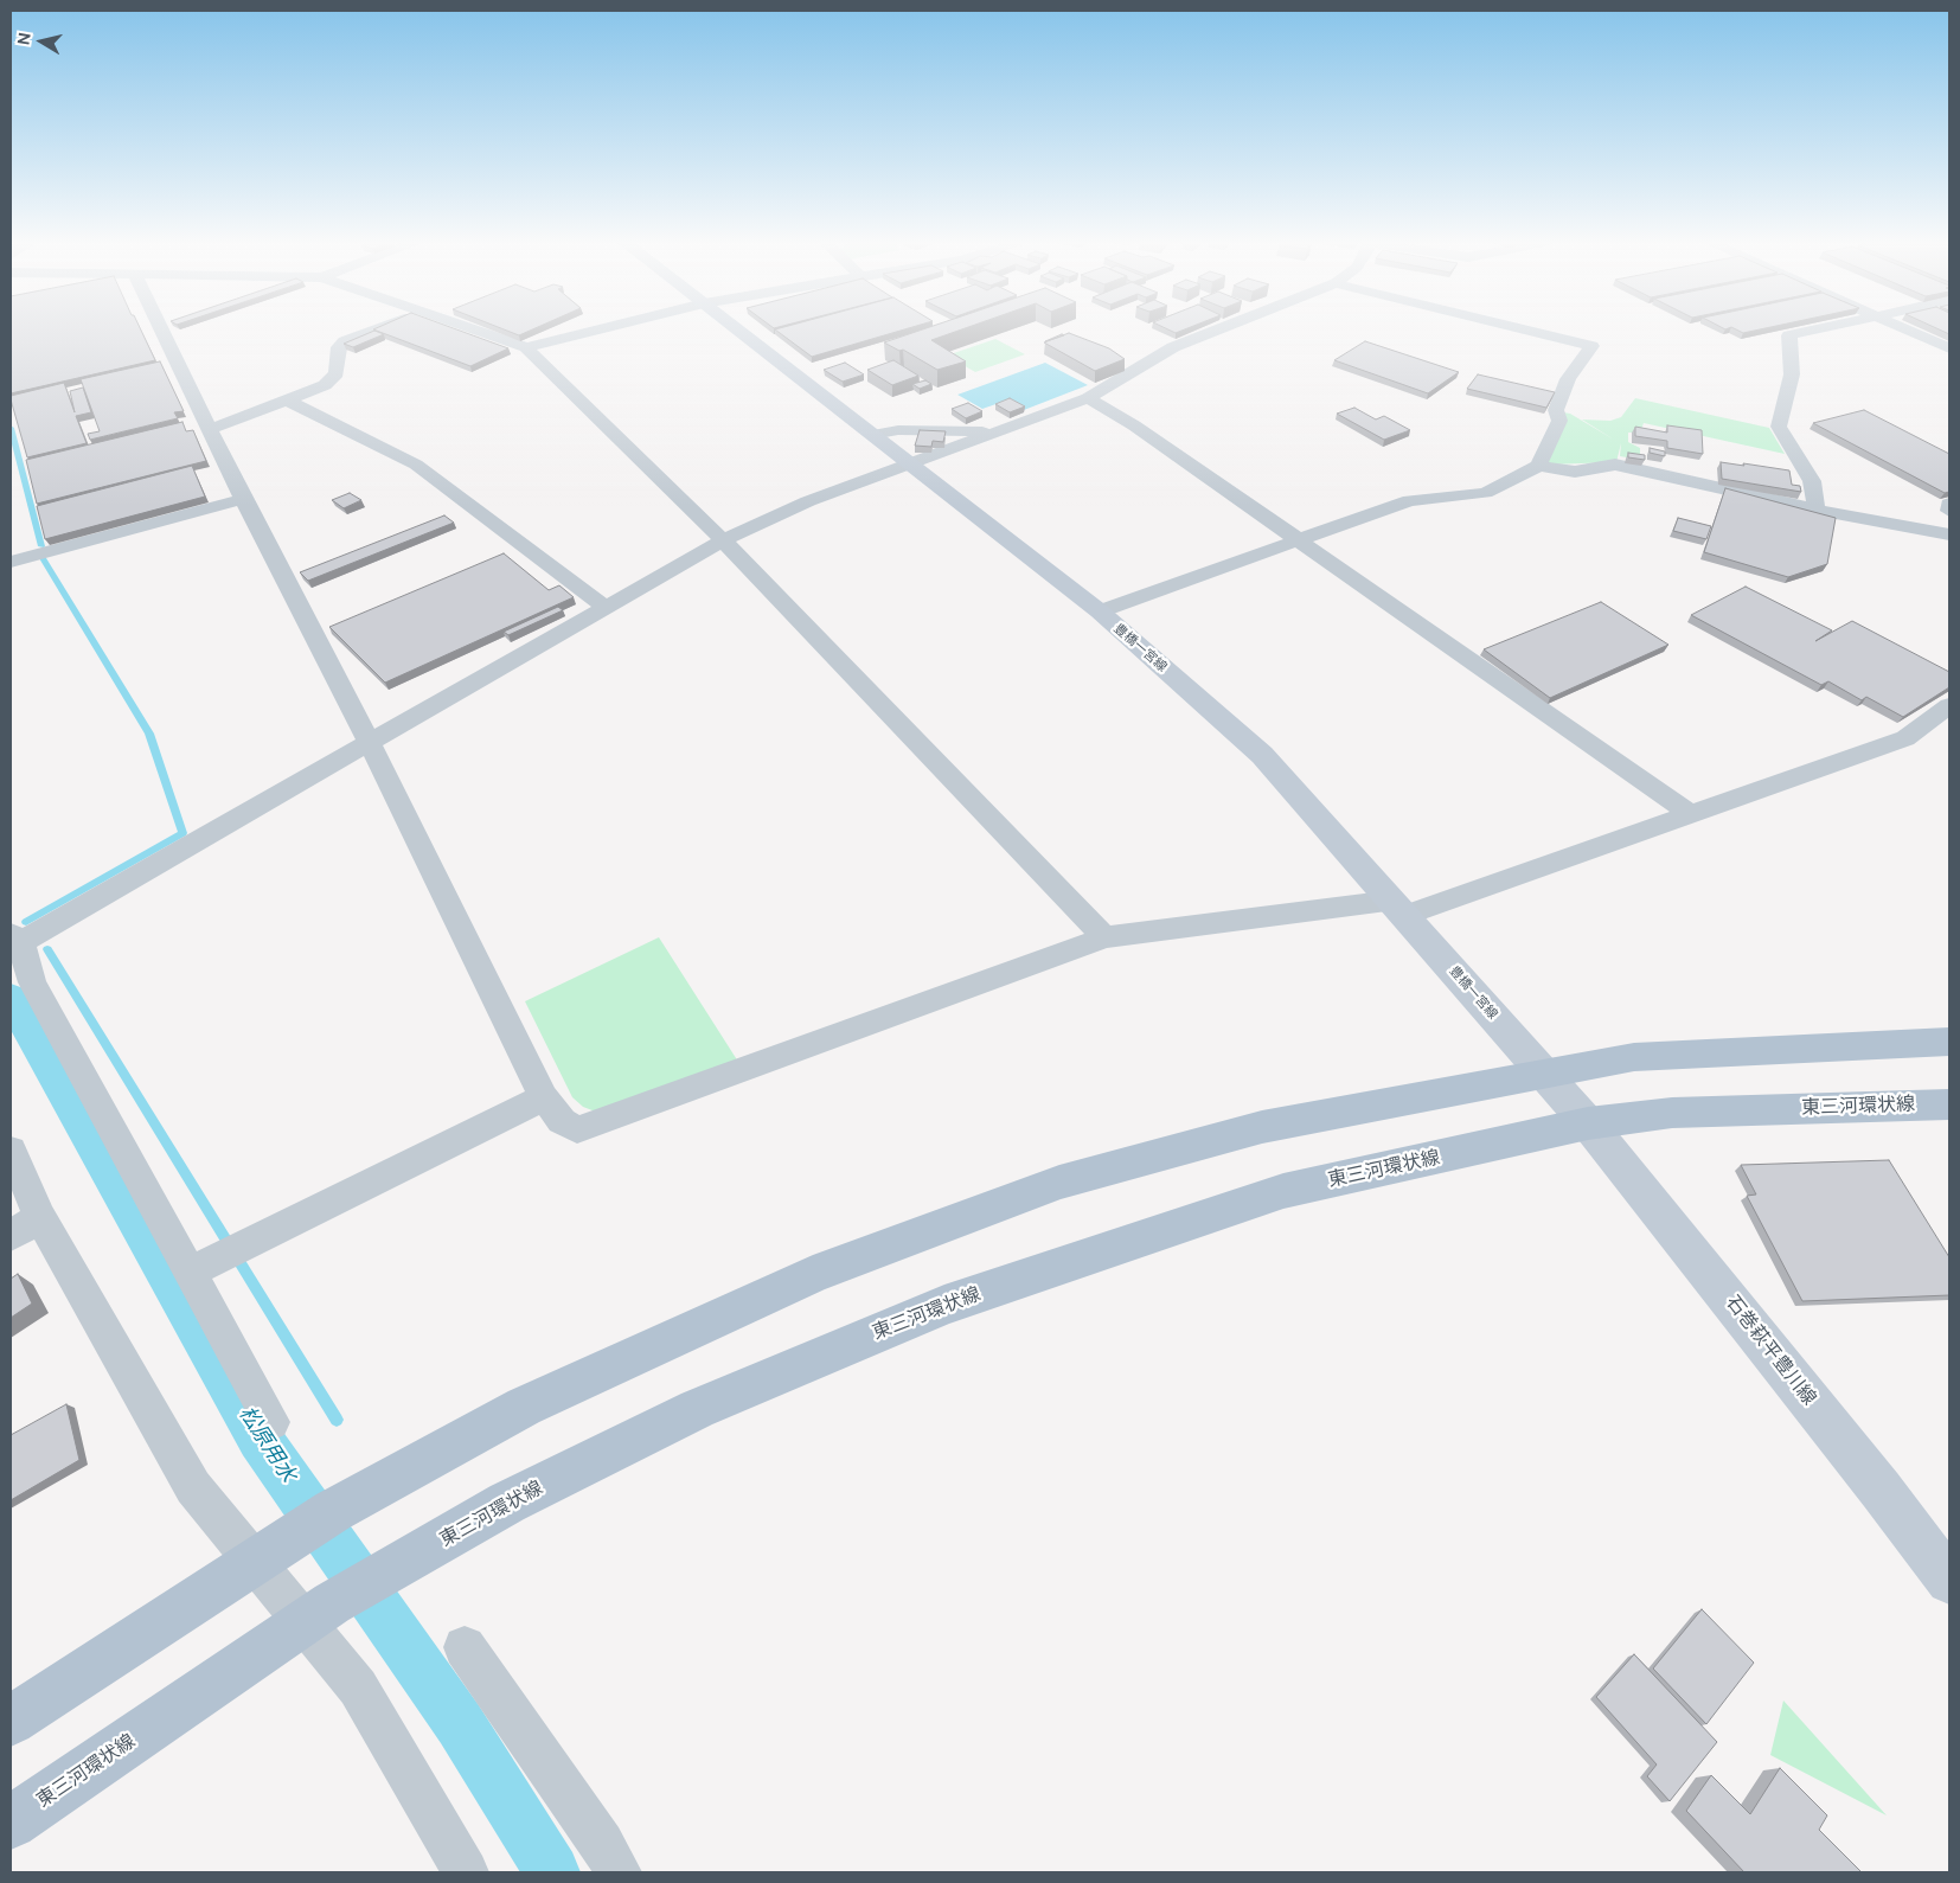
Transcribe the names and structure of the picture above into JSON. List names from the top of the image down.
{
  "streets": {
    "main road": ["豊橋一宮線", "東三河環状線", "石巻萩平豊川線"]
  },
  "crossings": [
    ["豊橋一宮線", "東三河環状線"],
    ["豊橋一宮線", "石巻萩平豊川線"],
    ["東三河環状線", "石巻萩平豊川線"]
  ],
  "water": ["松原用水"],
  "north": "left"
}
